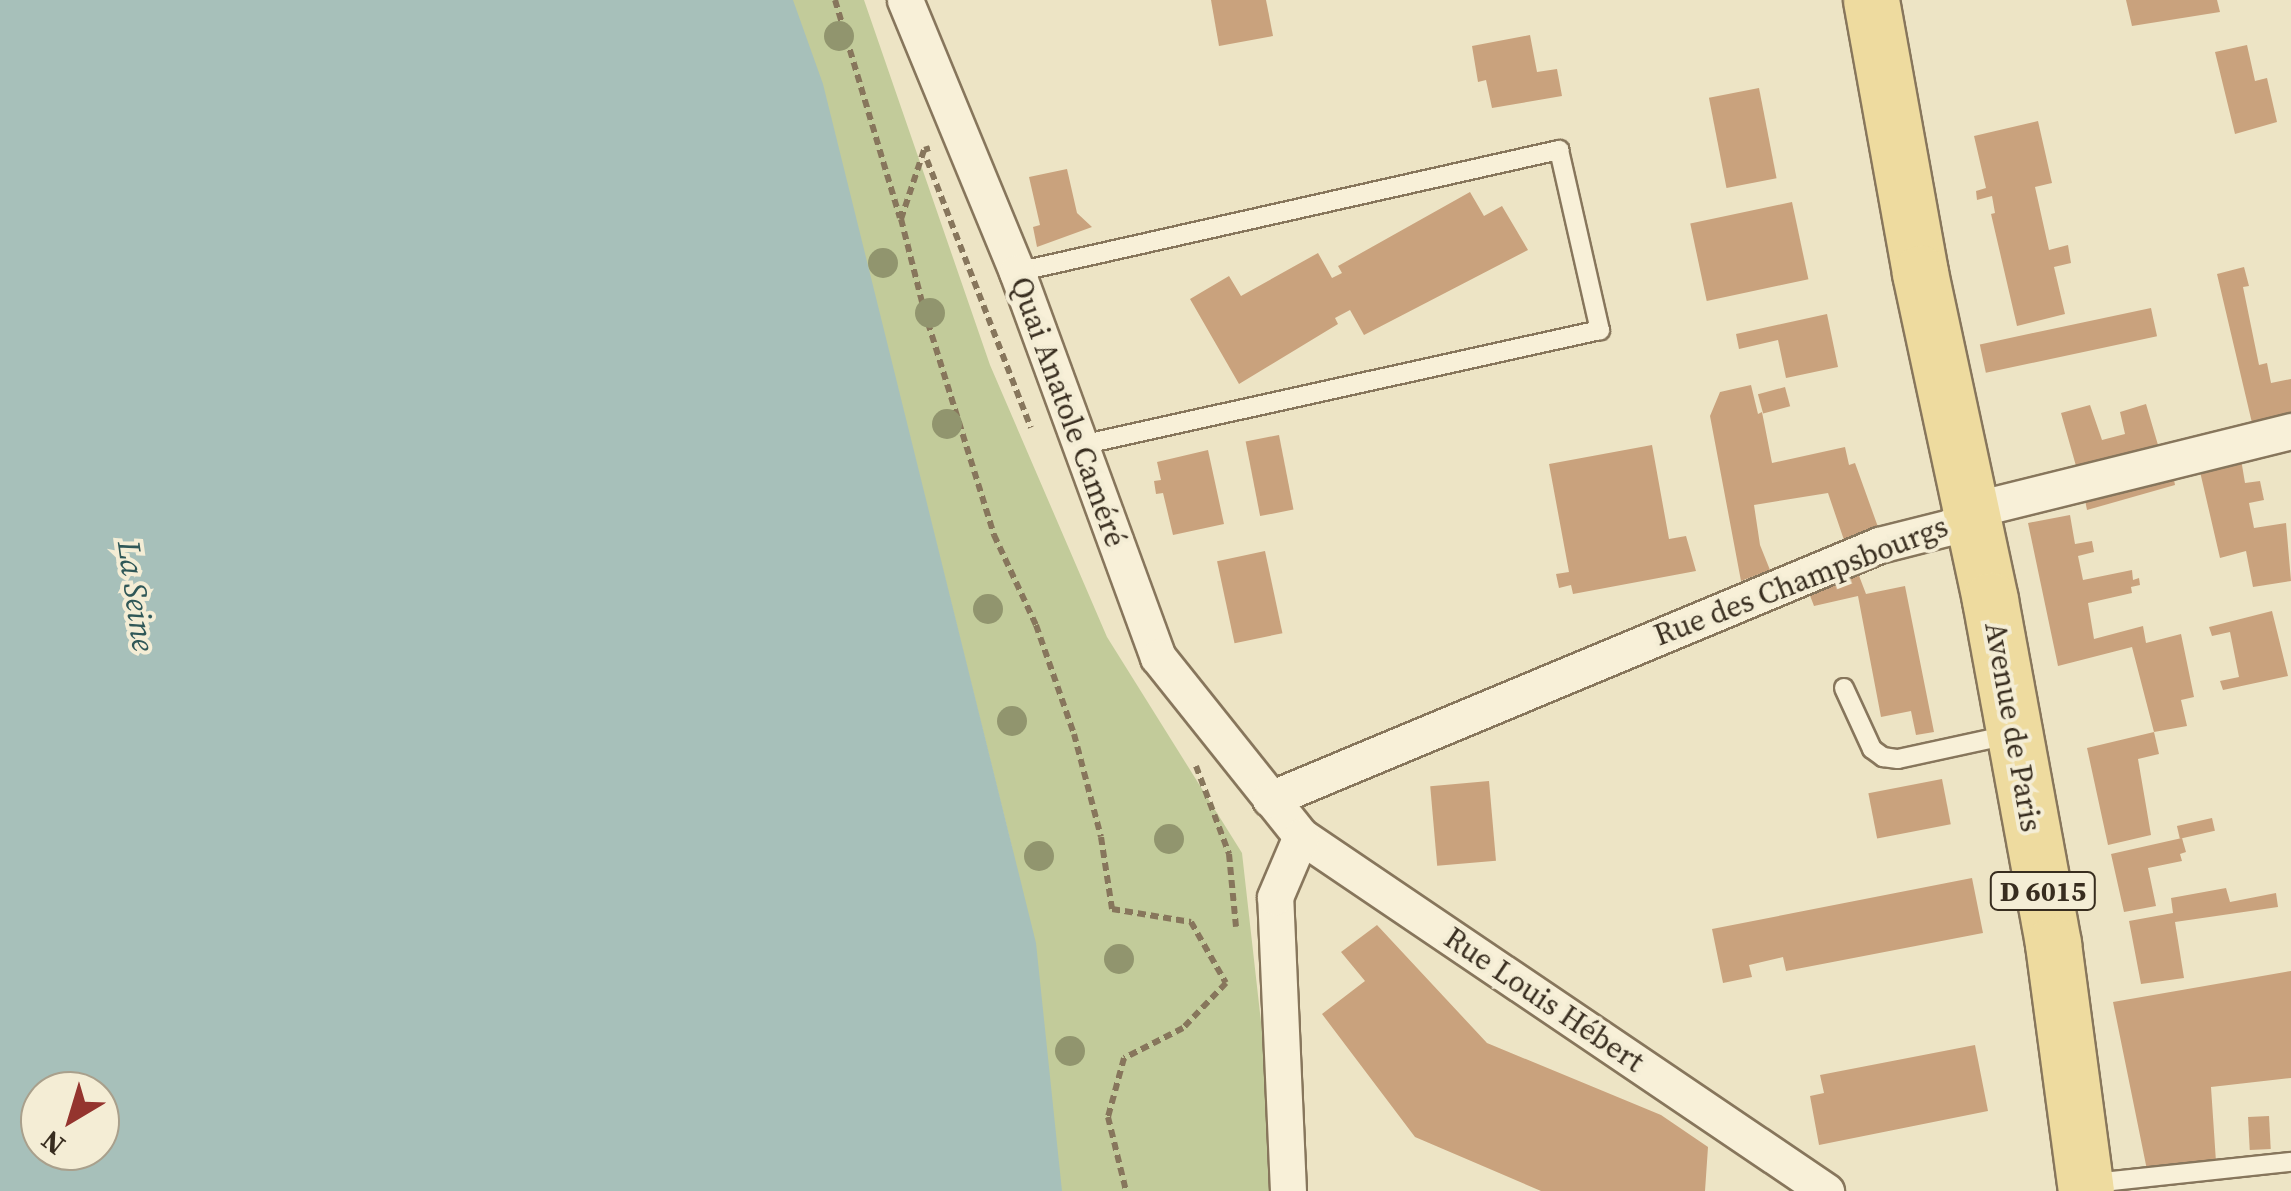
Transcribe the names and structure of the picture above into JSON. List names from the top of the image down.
{
  "streets": {
    "main road": ["Avenue de Paris", "D 6015"],
    "street": ["Quai Anatole Caméré", "Rue des Champsbourgs", "Rue Louis Hébert"]
  },
  "crossings": [
    ["Quai Anatole Caméré", "Rue des Champsbourgs"],
    ["Quai Anatole Caméré", "Rue Louis Hébert"],
    ["Rue des Champsbourgs", "Avenue de Paris"],
    ["Rue des Champsbourgs", "Rue Louis Hébert"]
  ],
  "water": ["La Seine"],
  "north": "bottom left"
}
